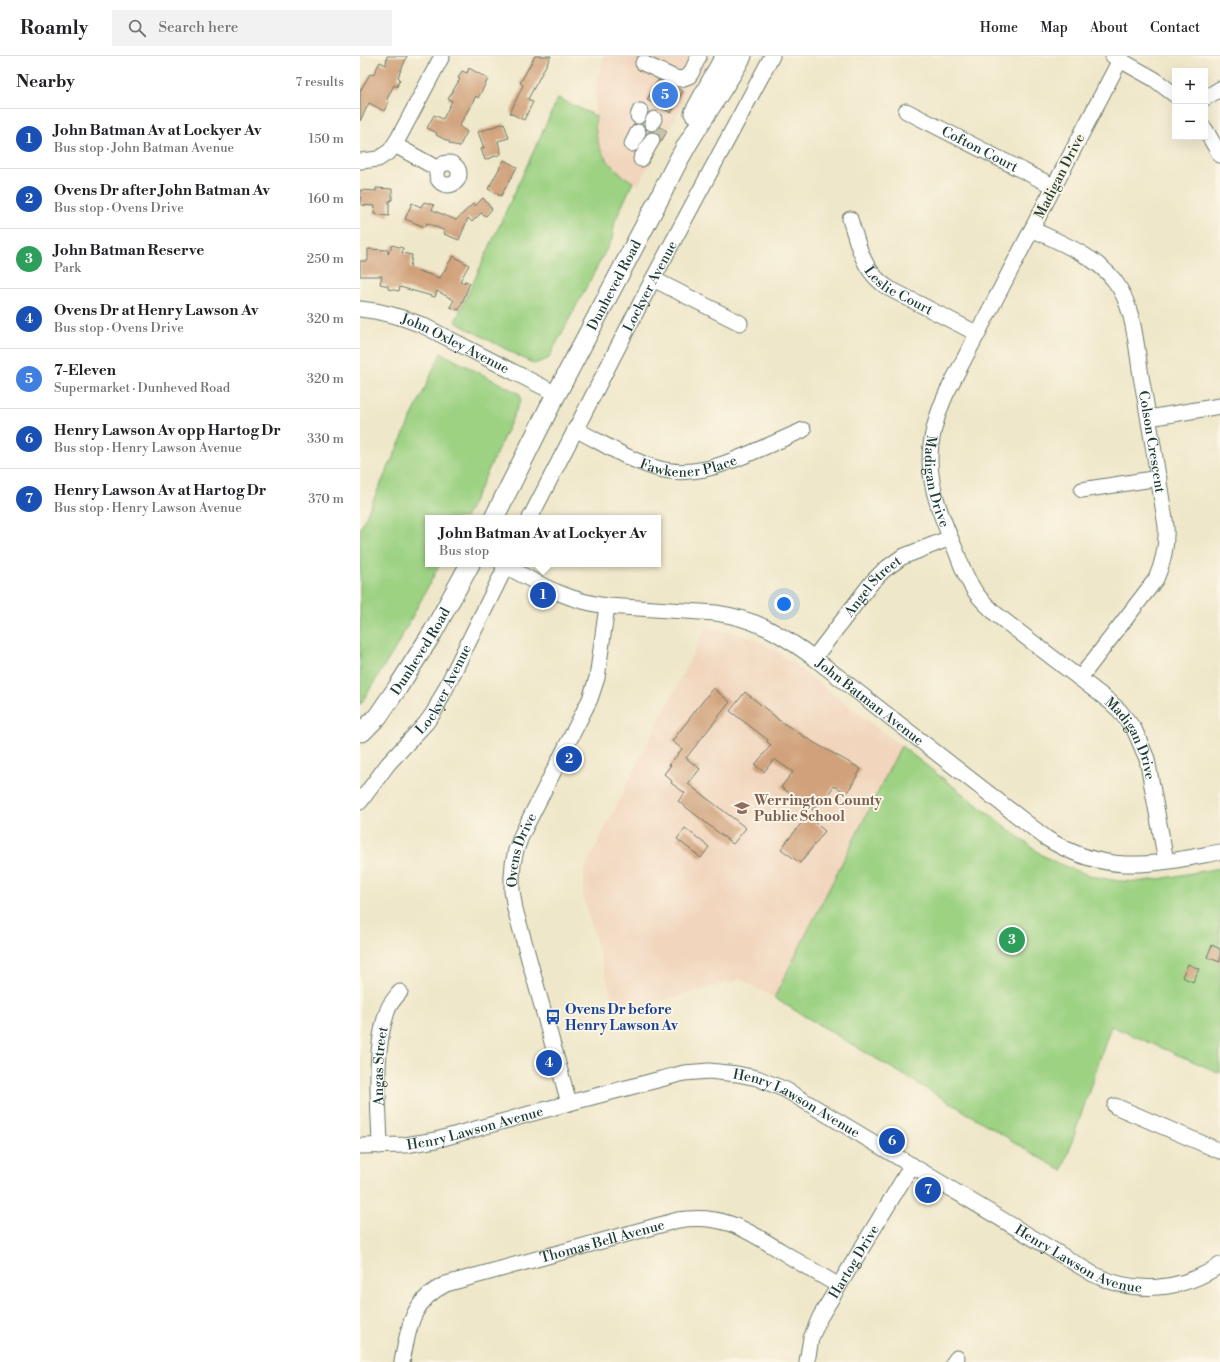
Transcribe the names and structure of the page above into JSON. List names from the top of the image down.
{
  "streets": {
    "main road": ["Dunheved Road"],
    "street": [
      "Cofton Court",
      "Madigan Drive",
      "Lockyer Avenue",
      "Leslie Court",
      "John Oxley Avenue",
      "Colson Crescent",
      "Fawkener Place",
      "Angel Street",
      "John Batman Avenue",
      "Ovens Drive",
      "Angas Street",
      "Henry Lawson Avenue",
      "Thomas Bell Avenue",
      "Hartog Drive"
    ]
  },
  "crossings": [
    ["Cofton Court", "Madigan Drive"],
    ["Madigan Drive", "Leslie Court"],
    ["Madigan Drive", "Colson Crescent"],
    ["Madigan Drive", "Angel Street"],
    ["Madigan Drive", "John Batman Avenue"],
    ["Dunheved Road", "John Oxley Avenue"],
    ["Lockyer Avenue", "Fawkener Place"],
    ["Angel Street", "John Batman Avenue"],
    ["John Batman Avenue", "Ovens Drive"],
    ["Ovens Drive", "Henry Lawson Avenue"],
    ["Angas Street", "Henry Lawson Avenue"],
    ["Henry Lawson Avenue", "Hartog Drive"],
    ["Thomas Bell Avenue", "Hartog Drive"]
  ],
  "places": {
    "school or university": ["Werrington County Public School"],
    "bus stop": ["Ovens Dr before Henry Lawson Av"]
  },
  "page": {
    "header": "Roamly",
    "search": "Search here",
    "nav": [
      "Home",
      "Map",
      "About",
      "Contact"
    ],
    "heading": ["Nearby", "7 results"],
    "map_buttons": ["+", "−"],
    "pins": [
      "5",
      "1",
      "2",
      "3",
      "4",
      "6",
      "7"
    ],
    "list": [
      {
        "mark": "1",
        "name": "John Batman Av at Lockyer Av",
        "note": "Bus stop · John Batman Avenue",
        "value": "150 m"
      },
      {
        "mark": "2",
        "name": "Ovens Dr after John Batman Av",
        "note": "Bus stop · Ovens Drive",
        "value": "160 m"
      },
      {
        "mark": "3",
        "name": "John Batman Reserve",
        "note": "Park",
        "value": "250 m"
      },
      {
        "mark": "4",
        "name": "Ovens Dr at Henry Lawson Av",
        "note": "Bus stop · Ovens Drive",
        "value": "320 m"
      },
      {
        "mark": "5",
        "name": "7-Eleven",
        "note": "Supermarket · Dunheved Road",
        "value": "320 m"
      },
      {
        "mark": "6",
        "name": "Henry Lawson Av opp Hartog Dr",
        "note": "Bus stop · Henry Lawson Avenue",
        "value": "330 m"
      },
      {
        "mark": "7",
        "name": "Henry Lawson Av at Hartog Dr",
        "note": "Bus stop · Henry Lawson Avenue",
        "value": "370 m"
      }
    ],
    "popup": ["John Batman Av at Lockyer Av", "Bus stop"]
  }
}
